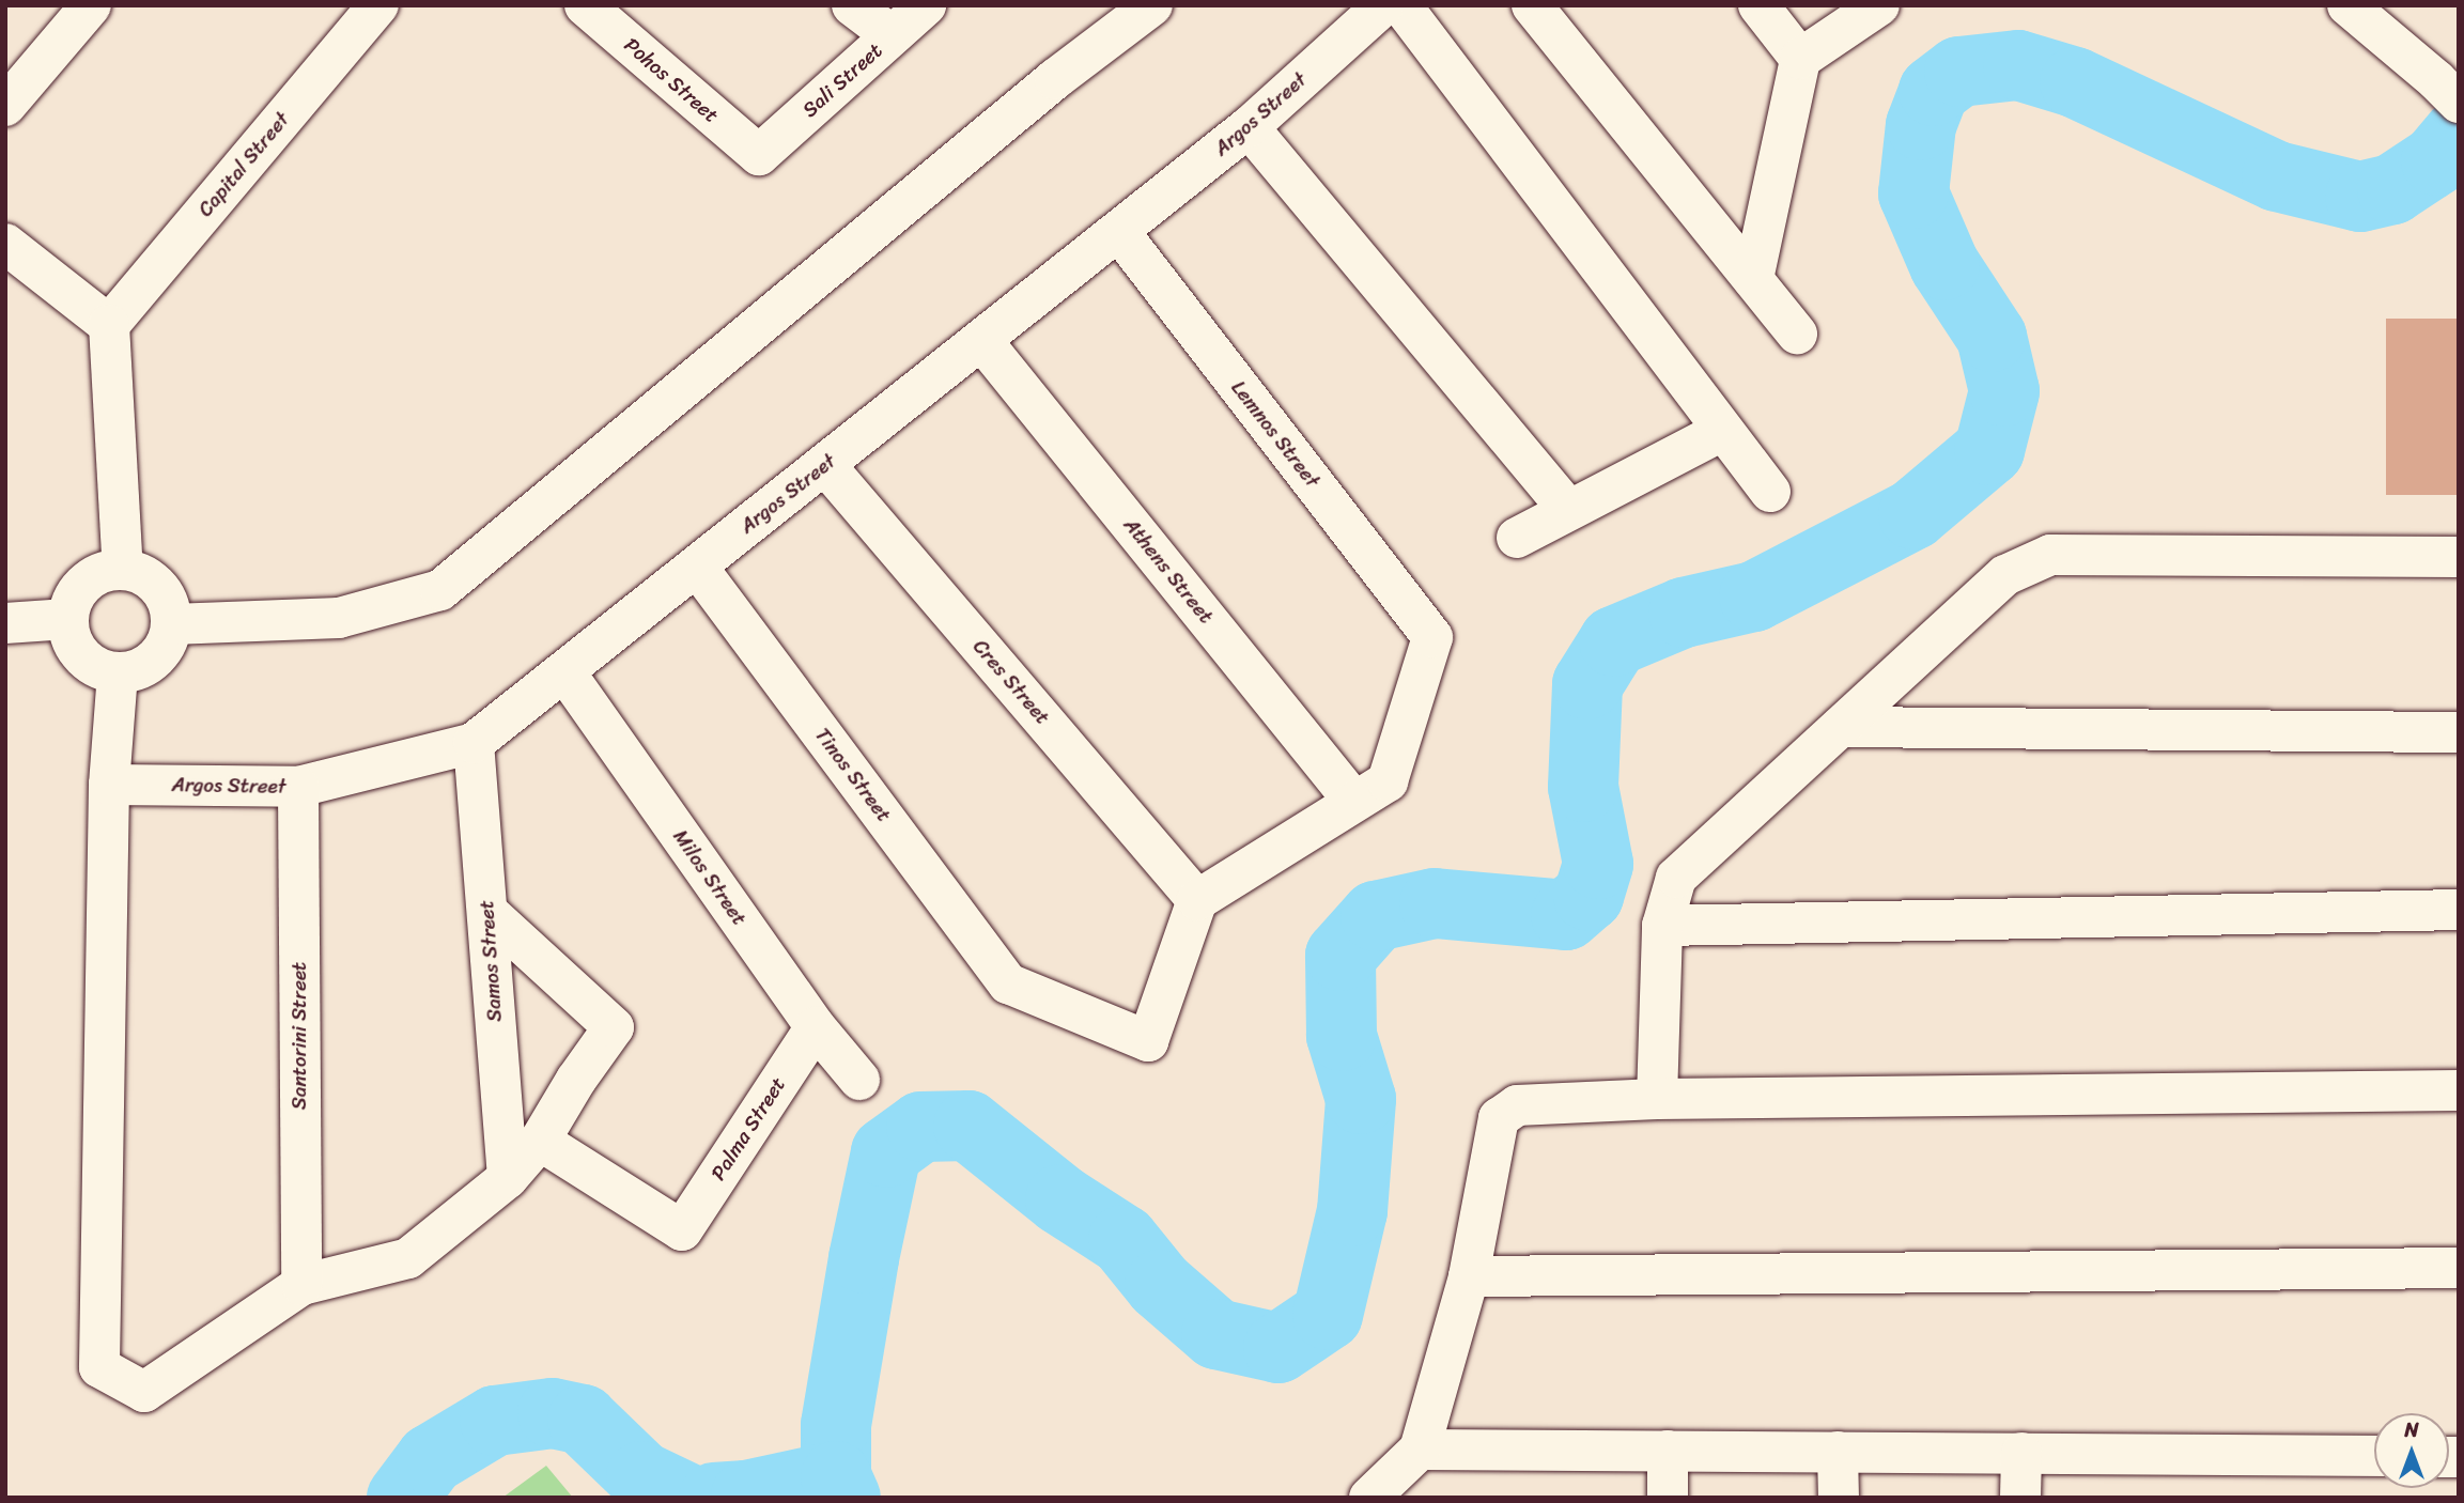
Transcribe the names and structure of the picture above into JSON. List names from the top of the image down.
{
  "streets": {
    "street": [
      "Pohos Street",
      "Sali Street",
      "Argos Street",
      "Capital Street",
      "Lemnos Street",
      "Athens Street",
      "Cres Street",
      "Tinos Street",
      "Milos Street",
      "Samos Street",
      "Santorini Street",
      "Palma Street"
    ]
  },
  "crossings": [
    ["Pohos Street", "Sali Street"],
    ["Argos Street", "Lemnos Street"],
    ["Argos Street", "Athens Street"],
    ["Argos Street", "Cres Street"],
    ["Argos Street", "Tinos Street"],
    ["Argos Street", "Milos Street"],
    ["Argos Street", "Samos Street"],
    ["Argos Street", "Santorini Street"],
    ["Lemnos Street", "Athens Street"],
    ["Cres Street", "Tinos Street"],
    ["Milos Street", "Palma Street"]
  ],
  "north": "top"
}
